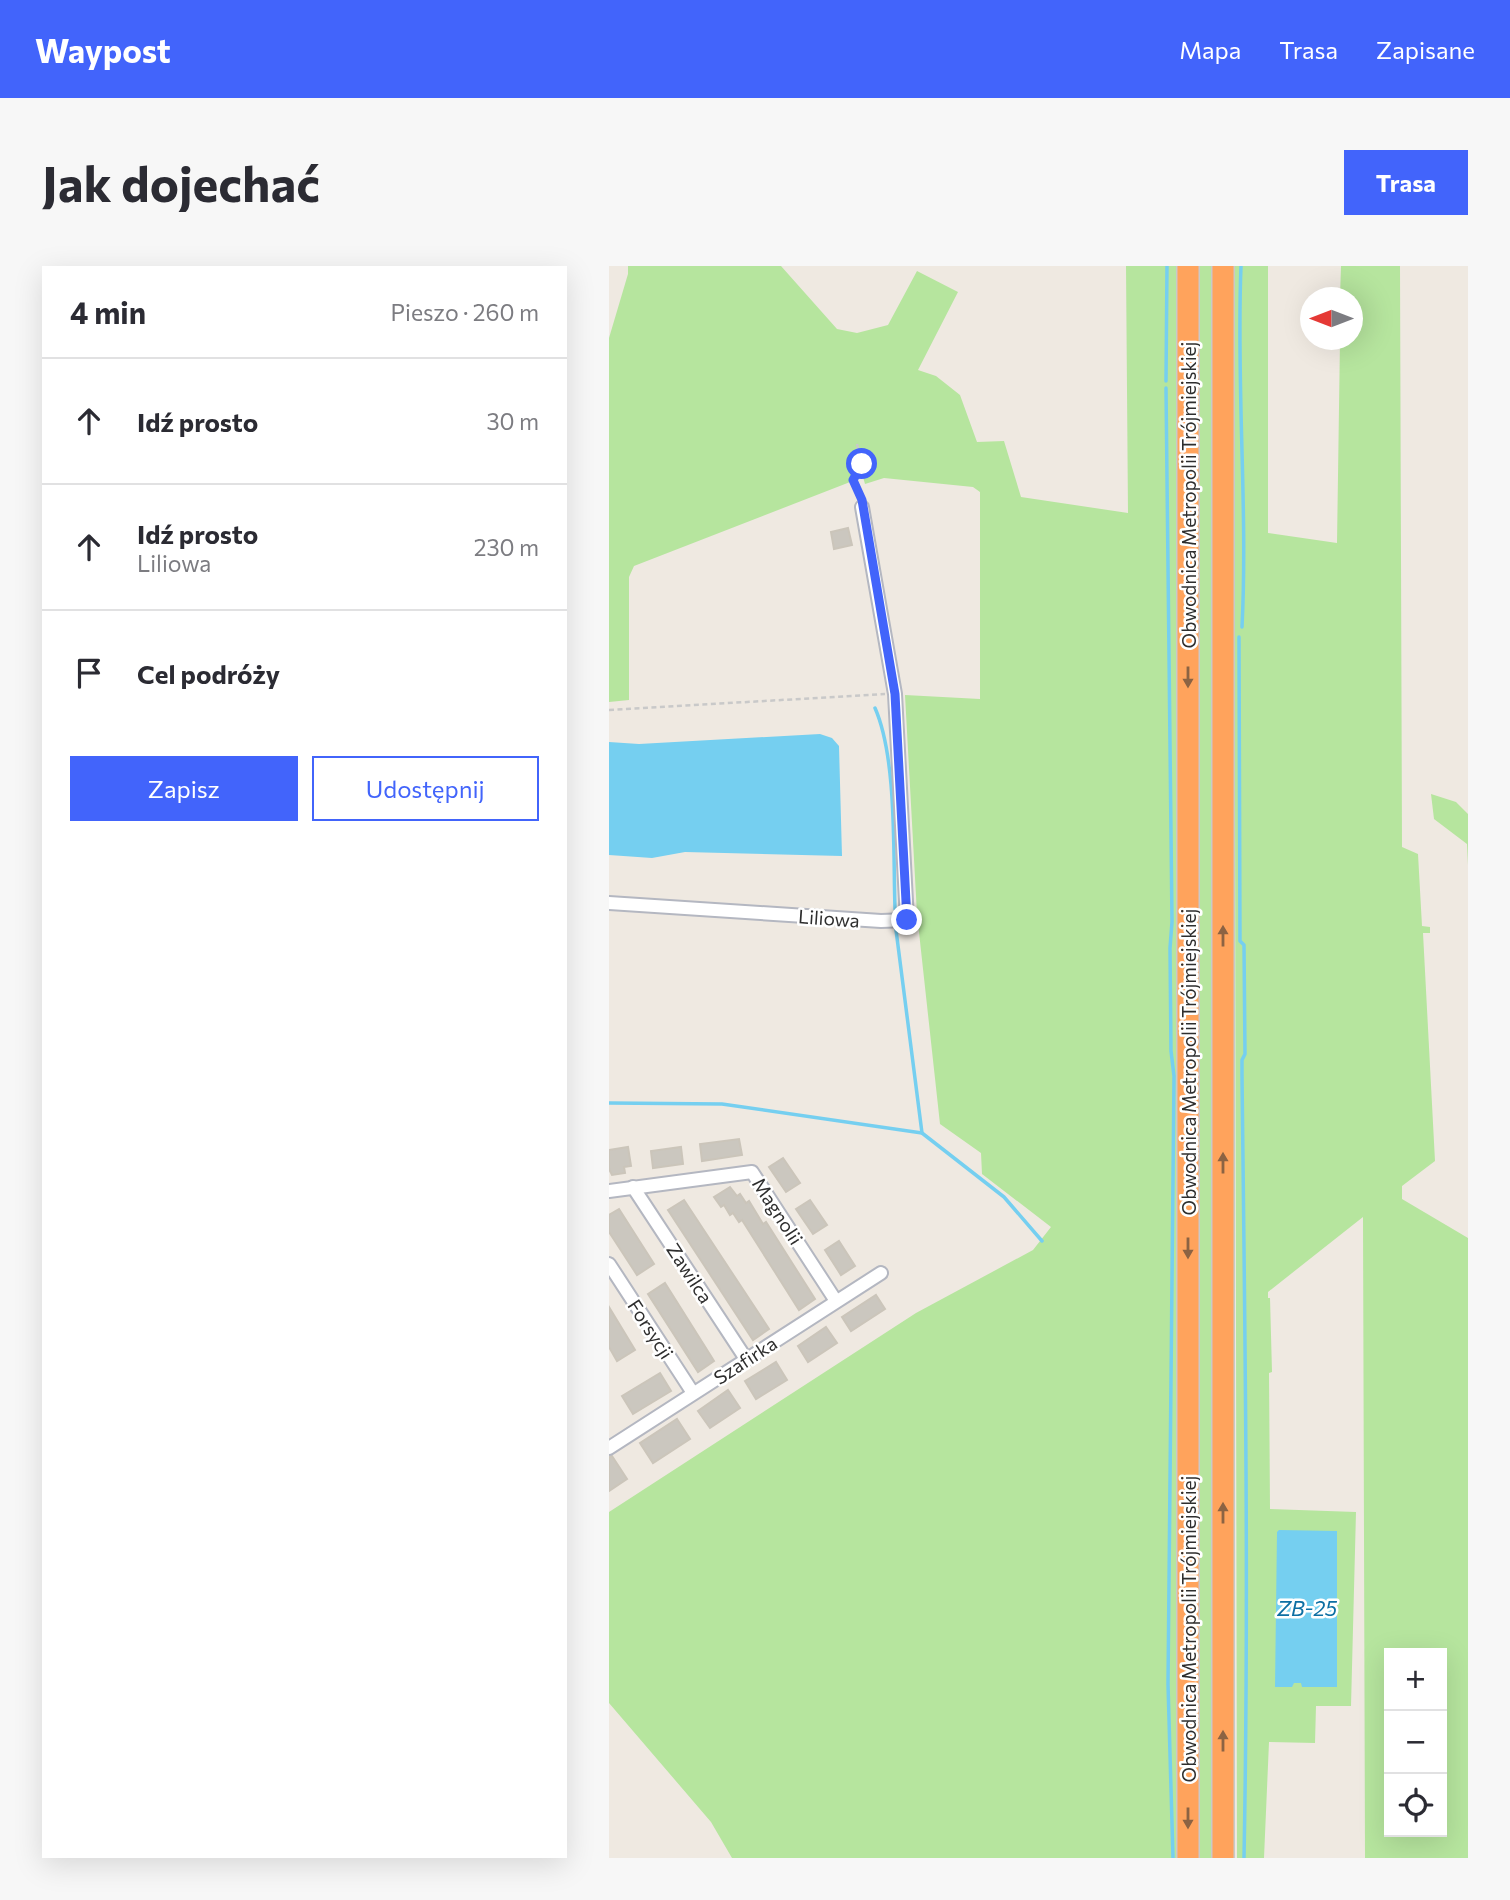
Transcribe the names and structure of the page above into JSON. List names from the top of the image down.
{
  "streets": {
    "highway": ["Obwodnica Metropolii Trójmiejskiej"],
    "street": [
      "Liliowa",
      "Magnolii",
      "Zawilca",
      "Forsycji",
      "Szafirka"
    ]
  },
  "crossings": [
    ["Magnolii", "Zawilca"],
    ["Magnolii", "Szafirka"],
    ["Zawilca", "Szafirka"],
    ["Forsycji", "Szafirka"]
  ],
  "water": ["ZB-25"],
  "north": "left",
  "page": {
    "header": "Waypost",
    "nav": ["Mapa", "Trasa", "Zapisane"],
    "buttons": [
      "Trasa",
      ["Zapisz", "Udostępnij"]
    ],
    "title": "Jak dojechać",
    "heading": ["4 min", "Pieszo · 260 m"],
    "list": [
      ["Idź prosto", "30 m"],
      ["Idź prosto", "Liliowa", "230 m"],
      "Cel podróży"
    ],
    "map_buttons": ["+", "−"]
  }
}
